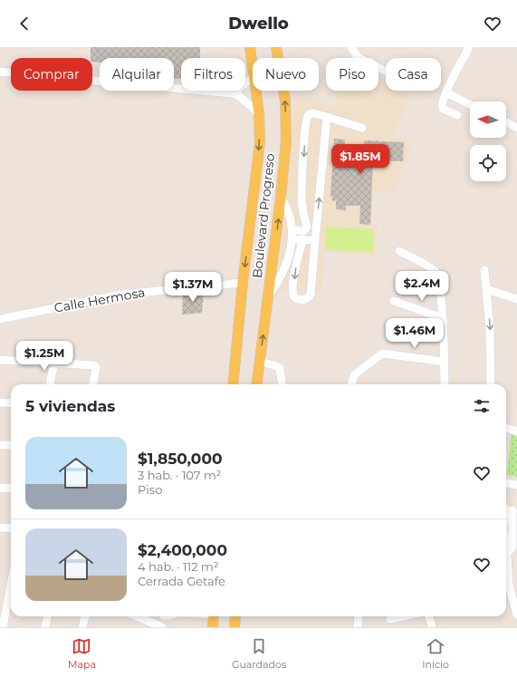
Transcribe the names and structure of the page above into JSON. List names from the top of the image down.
{
  "streets": {
    "main road": ["Boulevard Progreso"],
    "street": ["Calle Hermosa"]
  },
  "crossings": [
    ["Boulevard Progreso", "Calle Hermosa"]
  ],
  "north": "left",
  "page": {
    "header": "Dwello",
    "chip": [
      "Comprar",
      "Alquilar",
      "Filtros",
      "Nuevo",
      "Piso",
      "Casa"
    ],
    "price": [
      "$1.85M",
      "$2.4M",
      "$1.37M",
      "$1.46M",
      "$1.25M"
    ],
    "heading": "5 viviendas",
    "list": [
      {
        "name": "$1,850,000",
        "note": "3 hab. · 107 m² · Piso"
      },
      {
        "name": "$2,400,000",
        "note": "4 hab. · 112 m² · Cerrada Getafe"
      }
    ],
    "tabs": ["Mapa", "Guardados", "Inicio"]
  }
}
